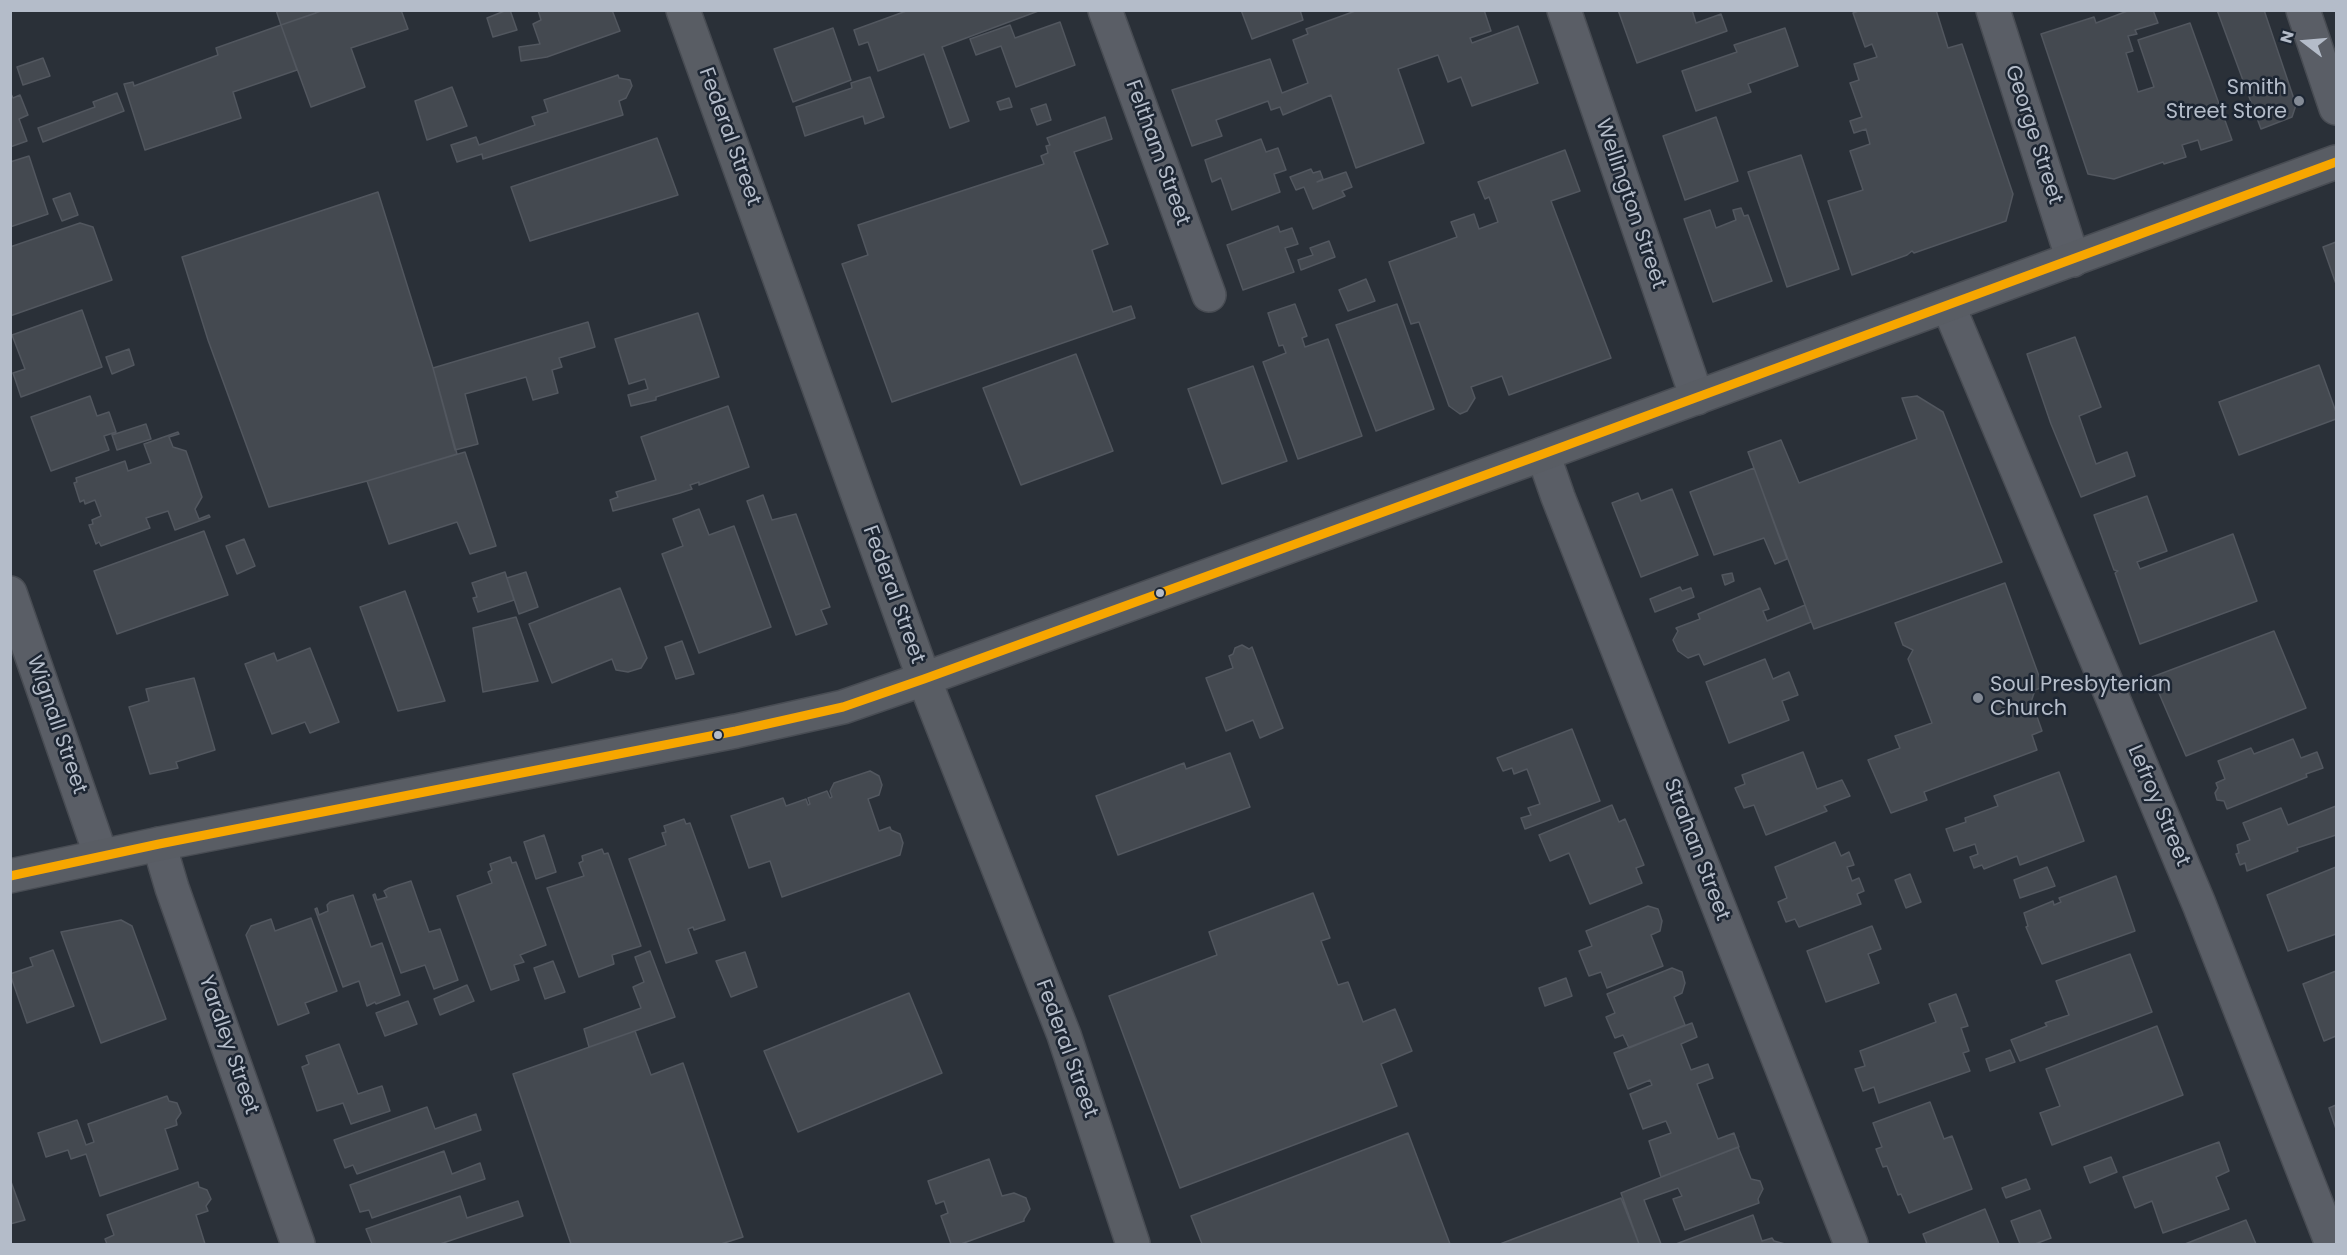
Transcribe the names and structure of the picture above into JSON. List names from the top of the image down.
{
  "streets": {
    "main road": ["Federal Street"],
    "street": [
      "George Street",
      "Feltham Street",
      "Wellington Street",
      "Wignall Street",
      "Lefroy Street",
      "Strahan Street",
      "Yardley Street"
    ]
  },
  "places": ["Smith Street Store", "Soul Presbyterian Church"],
  "north": "left"
}
